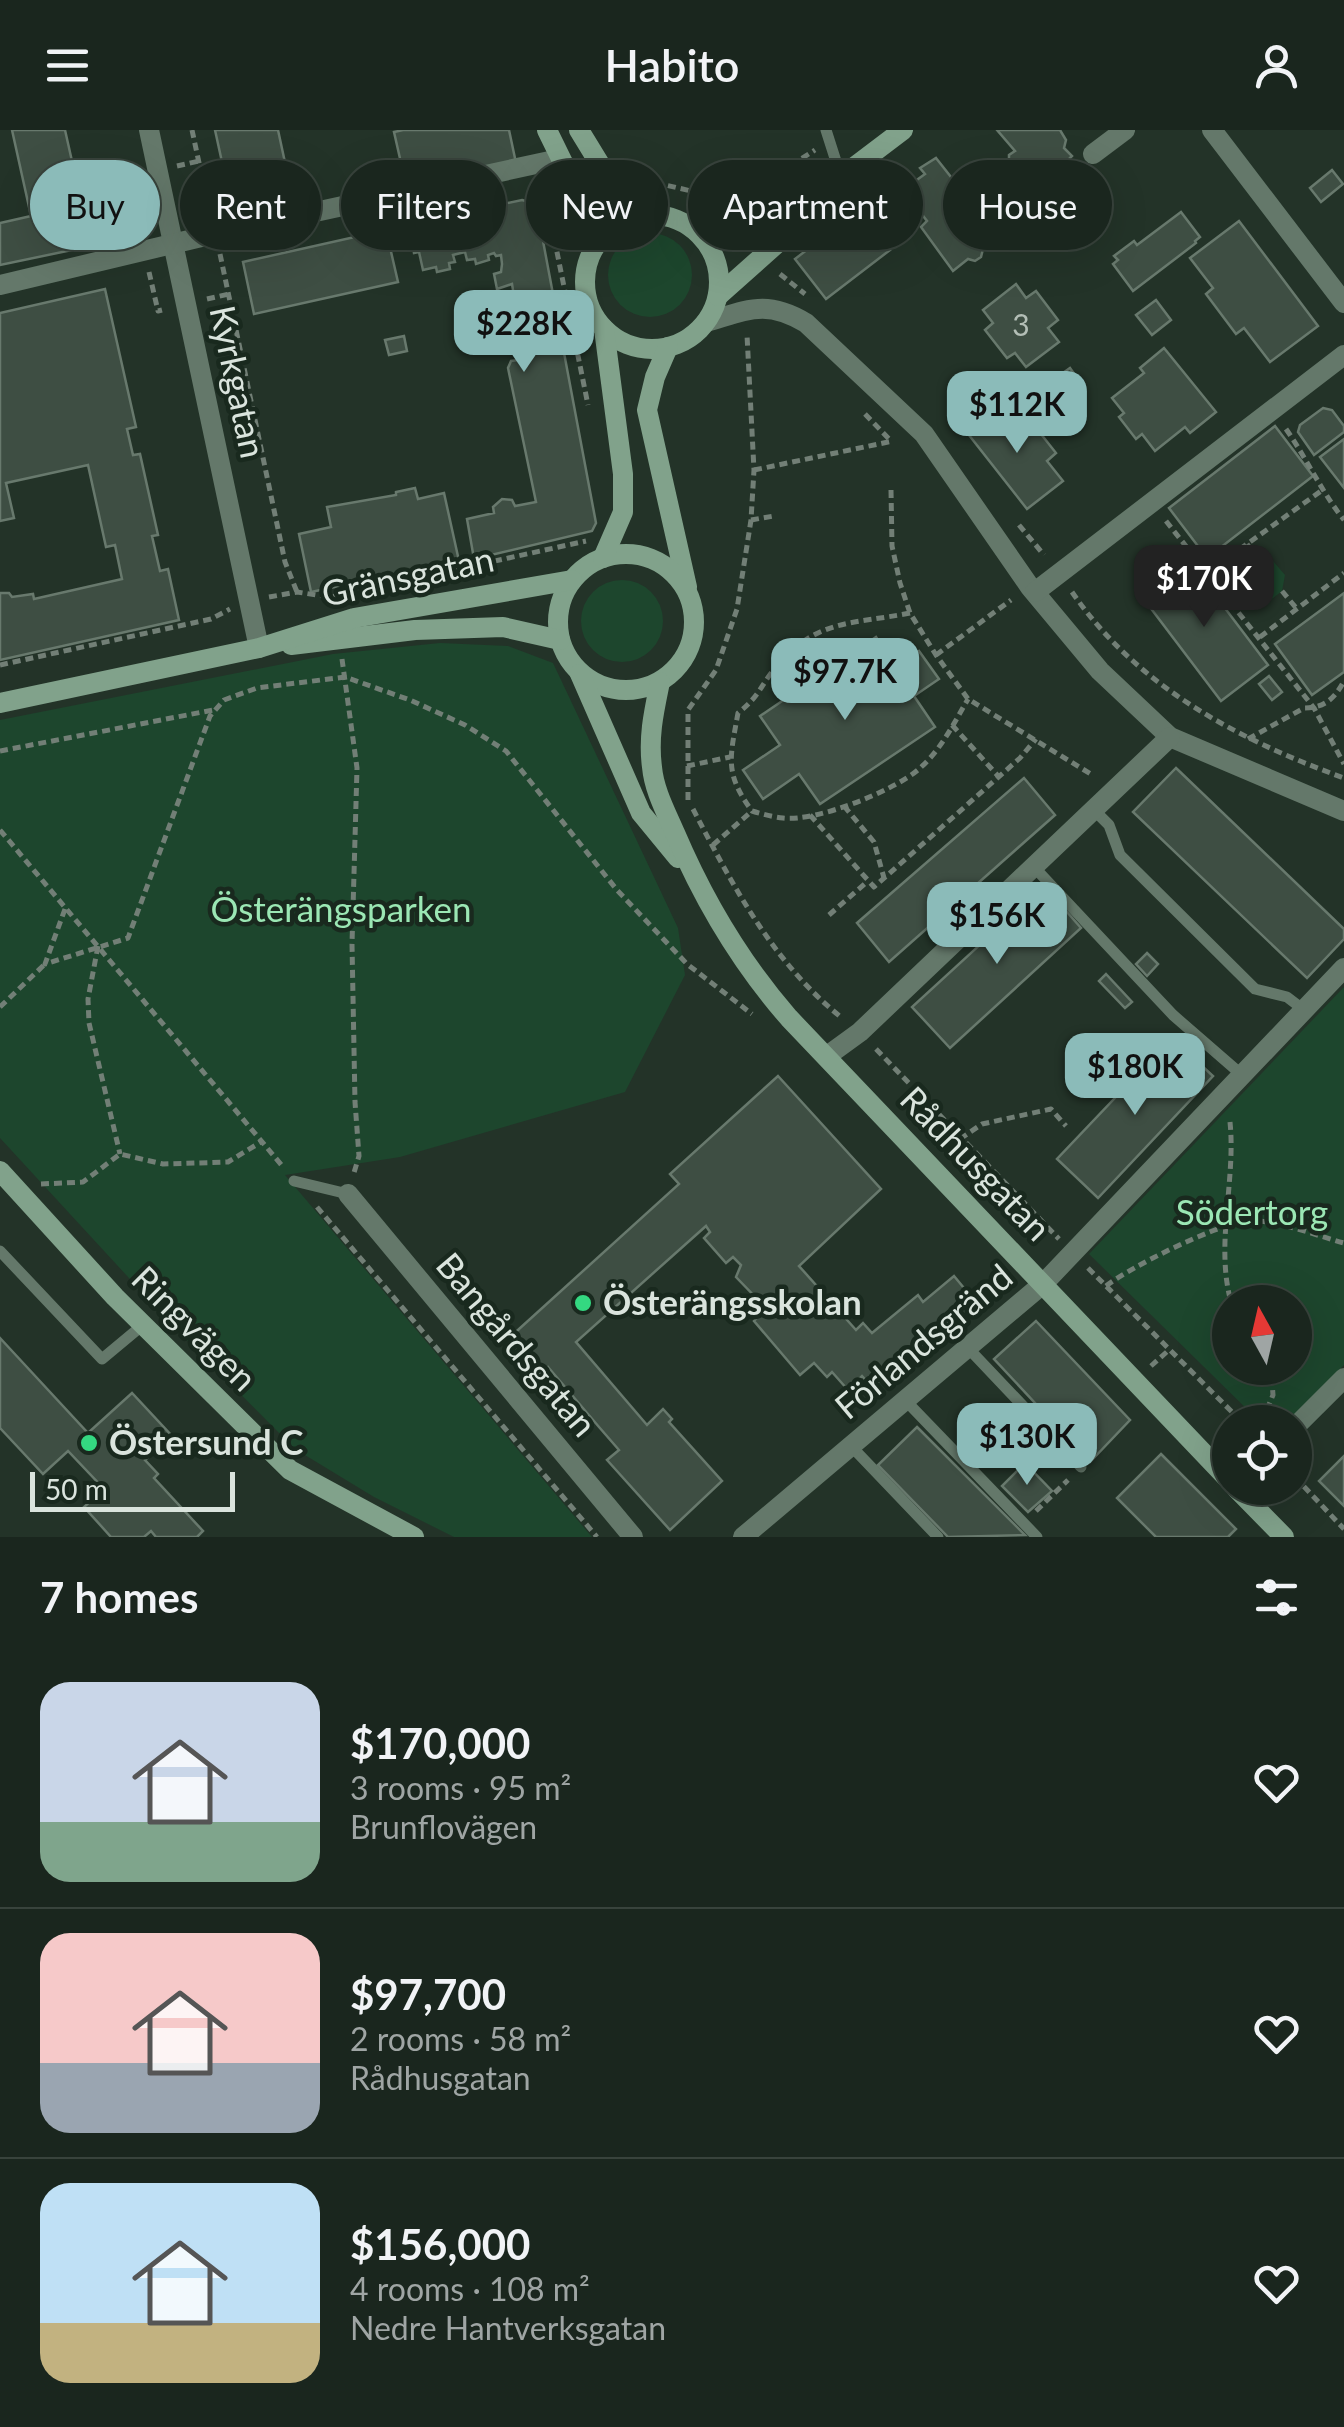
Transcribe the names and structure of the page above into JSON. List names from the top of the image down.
{
  "streets": {
    "main road": ["Gränsgatan", "Rådhusgatan", "Ringvägen"],
    "street": ["Kyrkgatan", "Förlandsgränd", "Bangårdsgatan"]
  },
  "crossings": [
    ["Kyrkgatan", "Gränsgatan"],
    ["Gränsgatan", "Rådhusgatan"],
    ["Rådhusgatan", "Förlandsgränd"]
  ],
  "parks": ["Österängsparken", "Södertorg"],
  "places": ["Österängsskolan", "Östersund C"],
  "house_numbers": ["3"],
  "scale_bar": "50 m",
  "north": "top",
  "page": {
    "header": "Habito",
    "chip": [
      "Buy",
      "Rent",
      "Filters",
      "New",
      "Apartment",
      "House"
    ],
    "price": [
      "$228K",
      "$112K",
      "$170K",
      "$97.7K",
      "$156K",
      "$180K",
      "$130K"
    ],
    "scale": "50 m",
    "heading": "7 homes",
    "list": [
      {
        "name": "$170,000",
        "note": "3 rooms · 95 m² · Brunflovägen"
      },
      {
        "name": "$97,700",
        "note": "2 rooms · 58 m² · Rådhusgatan"
      },
      {
        "name": "$156,000",
        "note": "4 rooms · 108 m² · Nedre Hantverksgatan"
      }
    ]
  }
}
